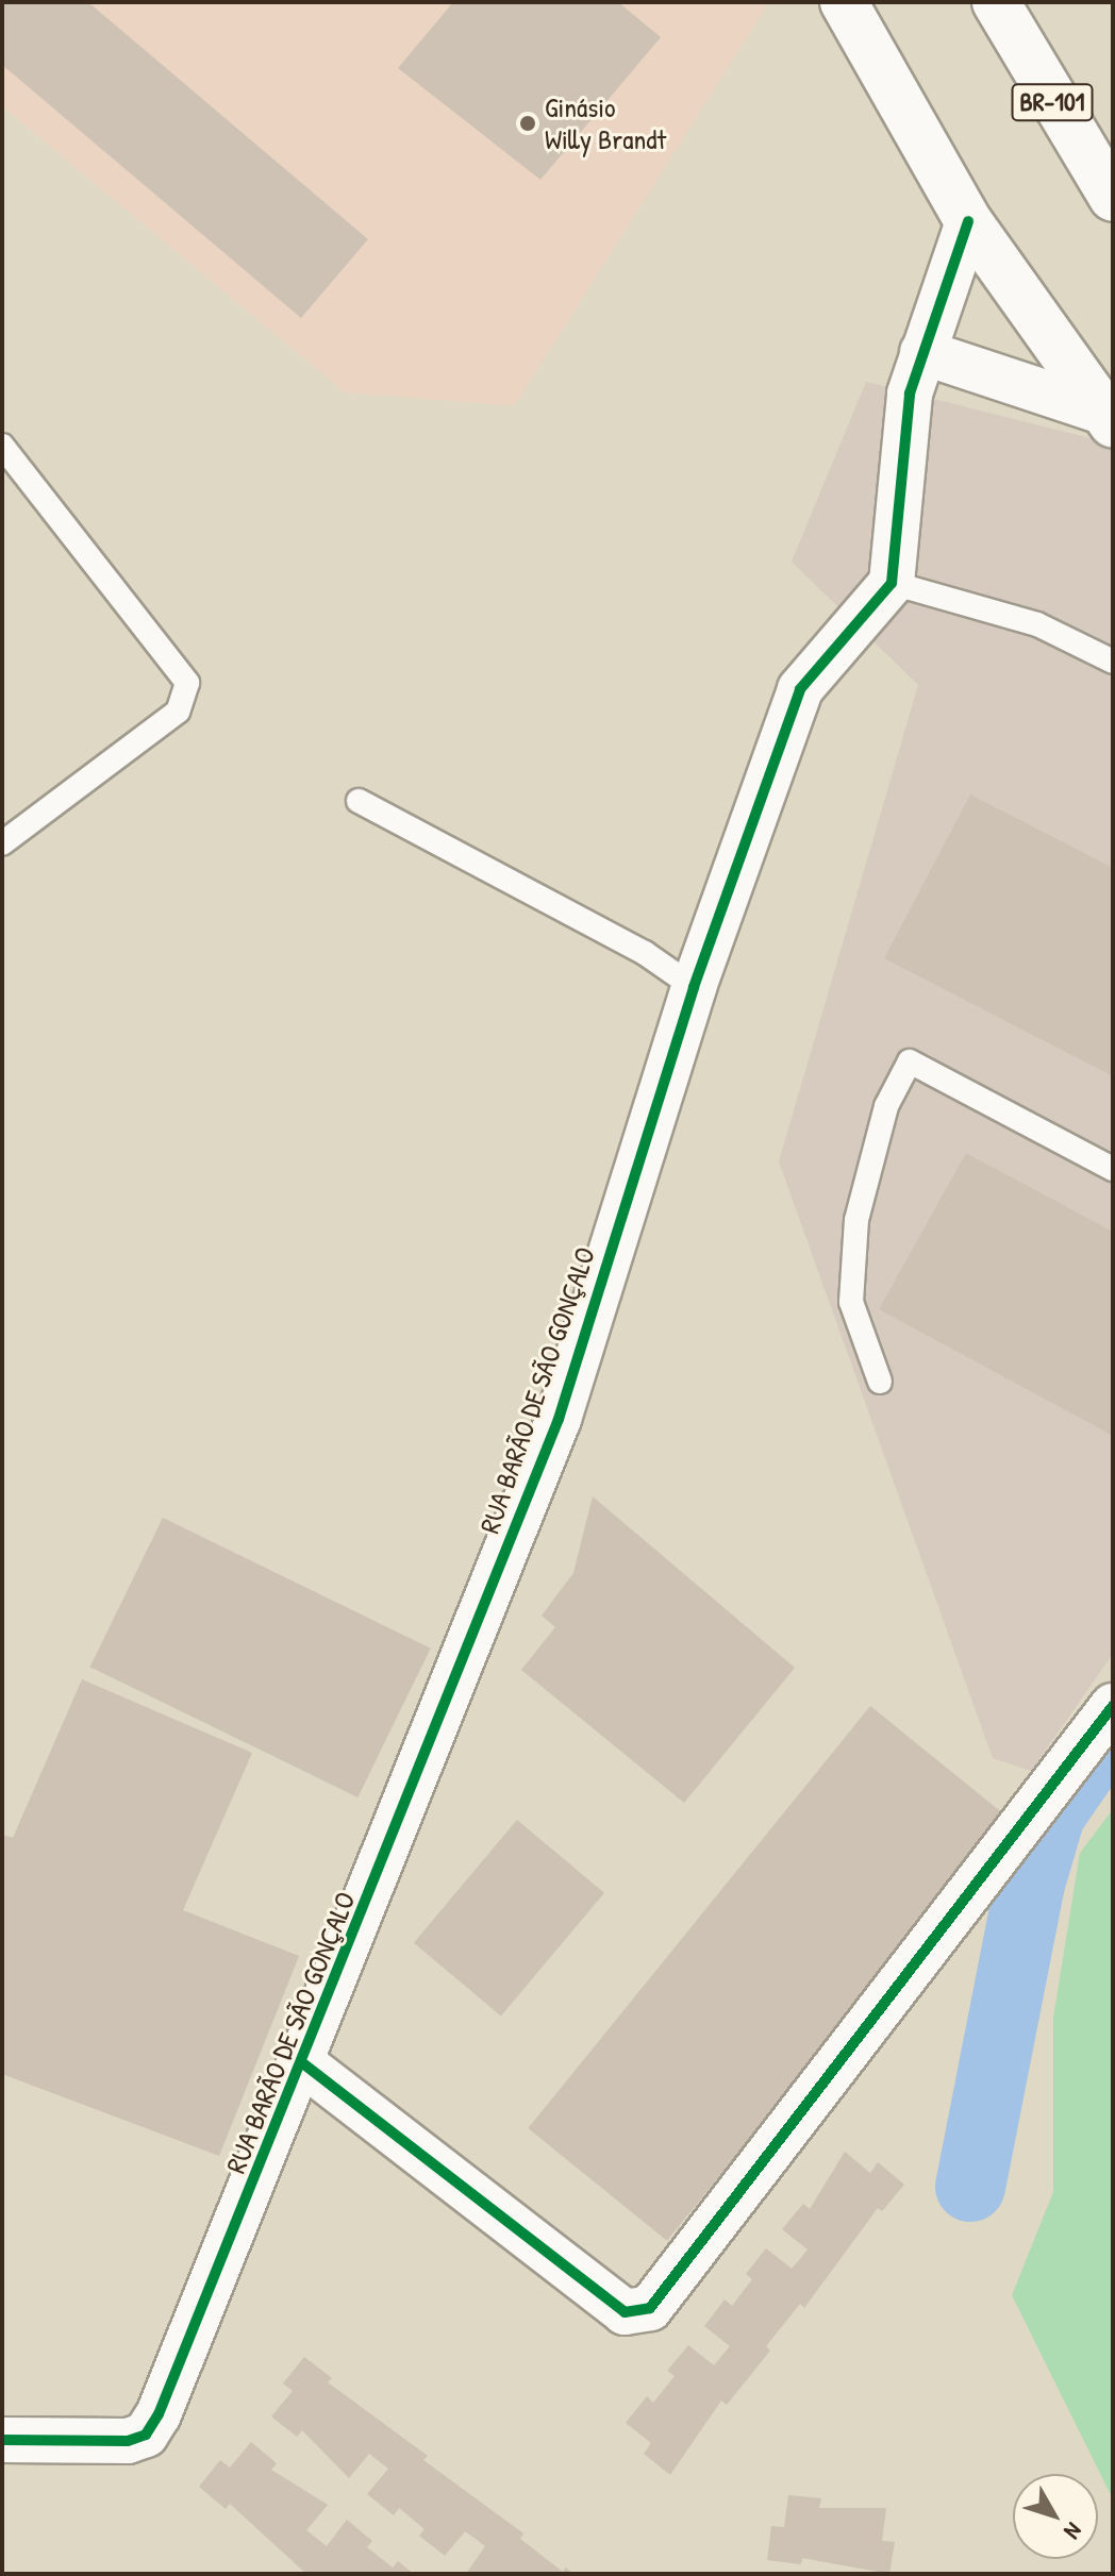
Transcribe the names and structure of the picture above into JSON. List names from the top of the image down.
{
  "streets": {
    "main road": ["BR-101"],
    "street": ["RUA BARÃO DE SÃO GONÇALO"]
  },
  "places": ["Ginásio Willy Brandt"],
  "north": "bottom right"
}
